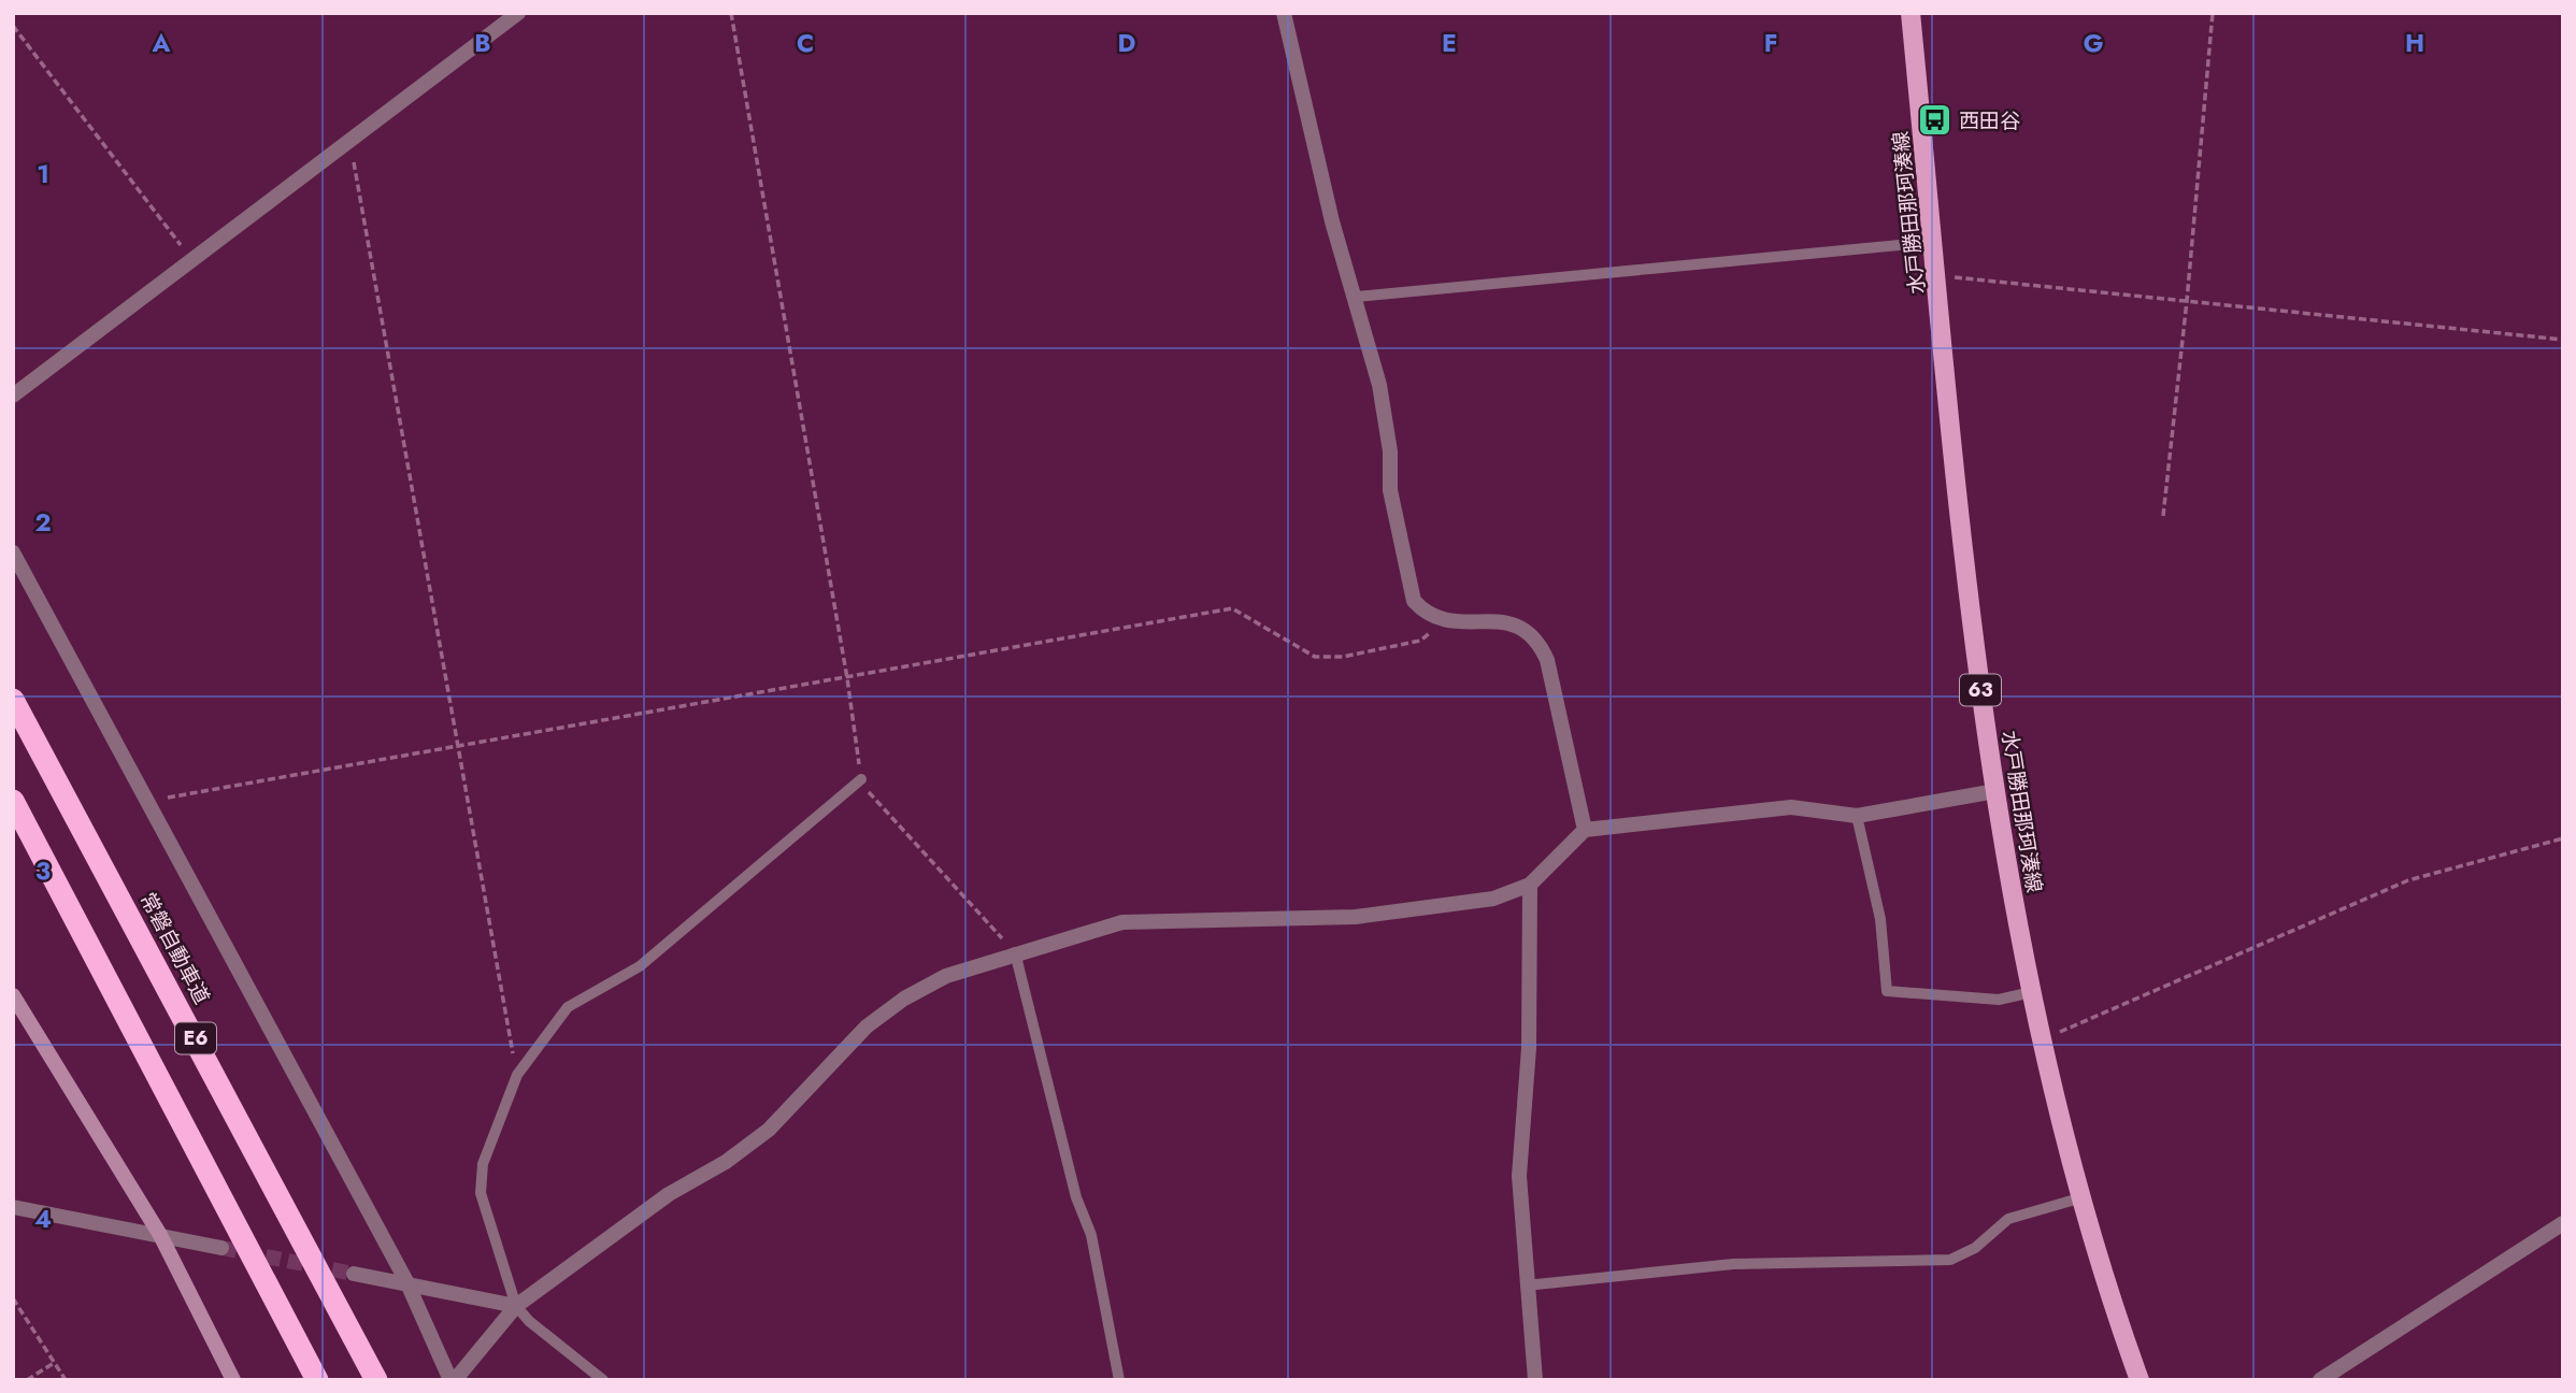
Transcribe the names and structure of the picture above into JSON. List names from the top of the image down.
{
  "streets": {
    "highway": ["常磐自動車道", "E6"],
    "main road": ["水戸勝田那珂湊線", "63"]
  },
  "places": {
    "bus stop": ["西田谷"]
  },
  "grid": {
    "columns": [
      "A",
      "B",
      "C",
      "D",
      "E",
      "F",
      "G",
      "H"
    ],
    "rows": [
      "1",
      "2",
      "3",
      "4"
    ]
  }
}
